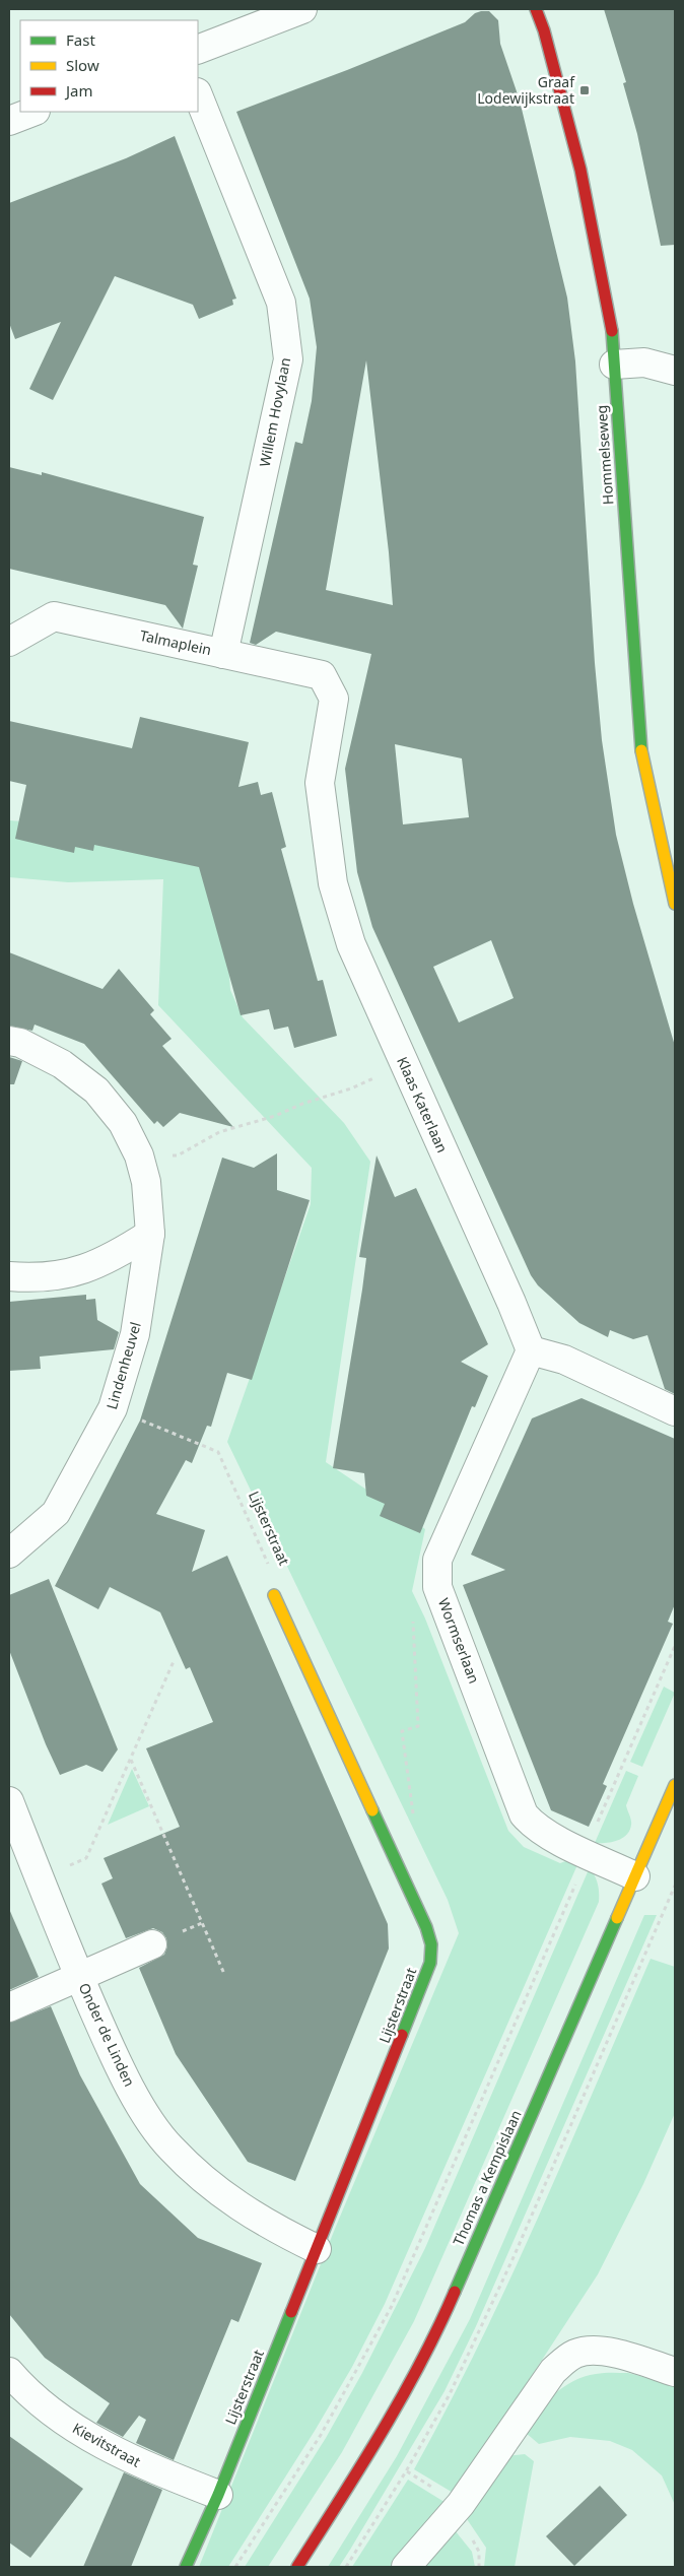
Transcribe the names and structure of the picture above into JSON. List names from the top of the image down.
{
  "streets": {
    "street": [
      "Willem Hovylaan",
      "Hommelseweg",
      "Talmaplein",
      "Klaas Katerlaan",
      "Lindenheuvel",
      "Lijsterstraat",
      "Wormserlaan",
      "Onder de Linden",
      "Thomas a Kempislaan",
      "Kievitstraat"
    ]
  },
  "crossings": [
    ["Willem Hovylaan", "Talmaplein"],
    ["Talmaplein", "Klaas Katerlaan"],
    ["Klaas Katerlaan", "Wormserlaan"],
    ["Lindenheuvel", "Lijsterstraat"],
    ["Lijsterstraat", "Onder de Linden"],
    ["Lijsterstraat", "Kievitstraat"],
    ["Wormserlaan", "Thomas a Kempislaan"]
  ],
  "places": {
    "transit": ["Graaf Lodewijkstraat"]
  },
  "legend": ["Fast", "Slow", "Jam"]
}
